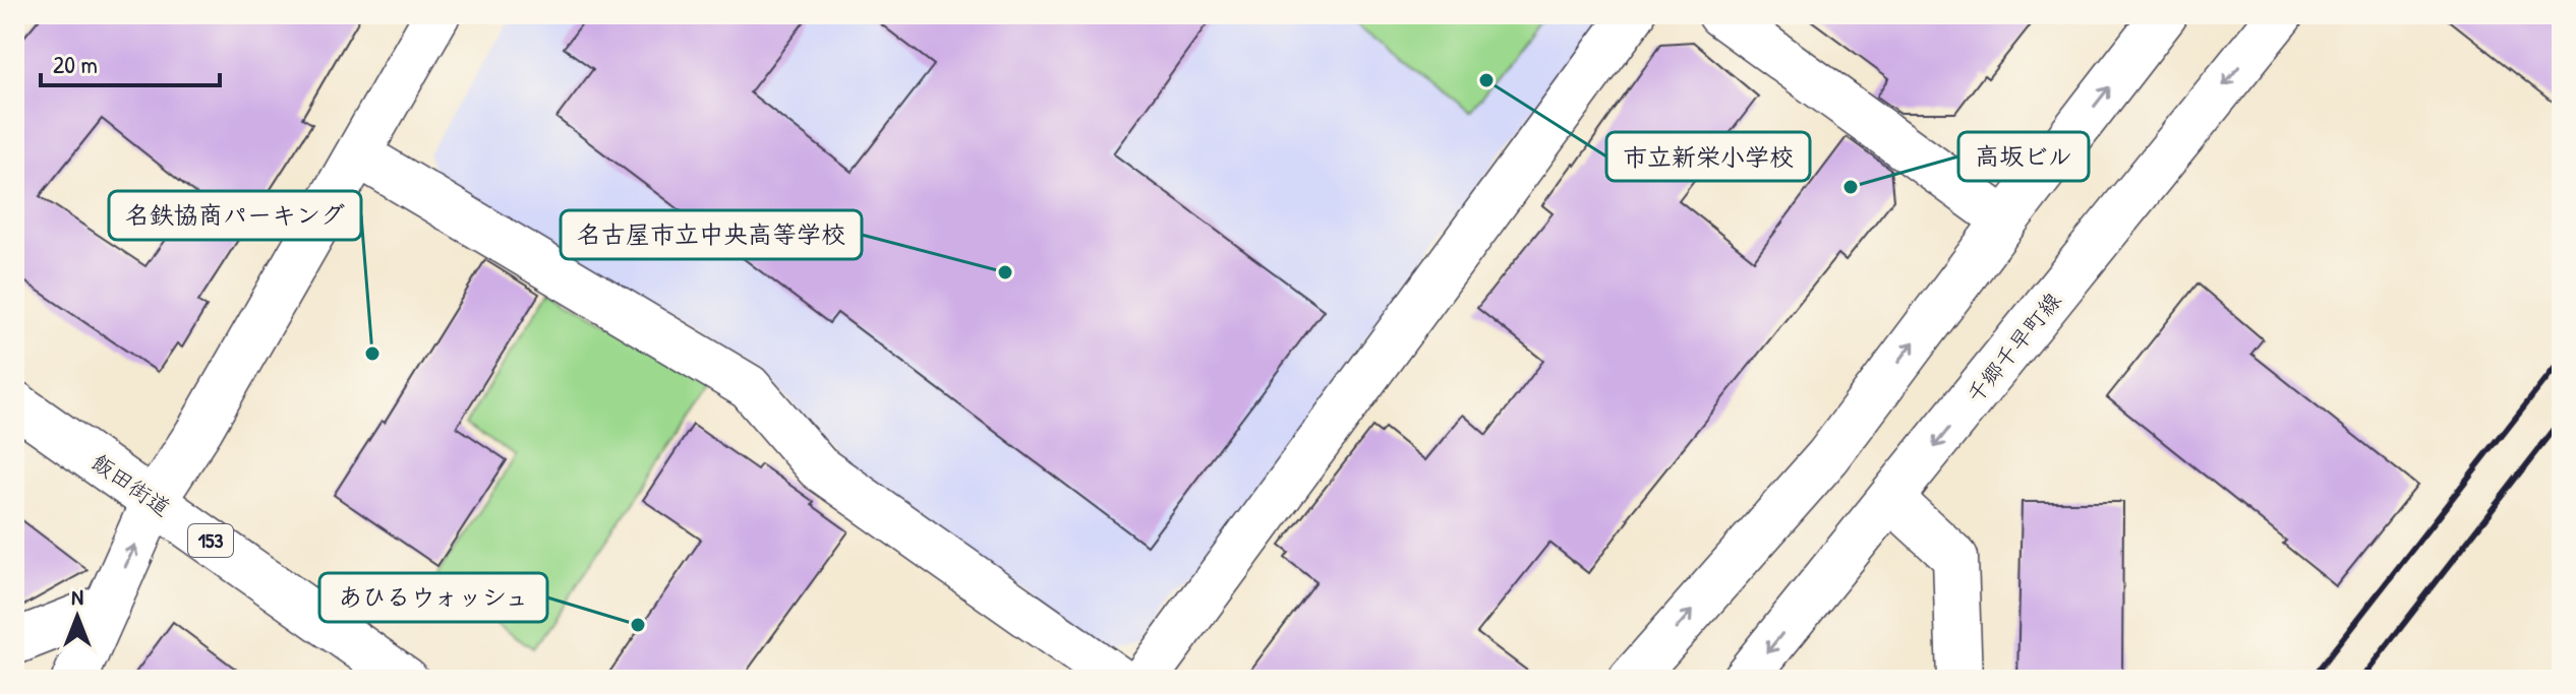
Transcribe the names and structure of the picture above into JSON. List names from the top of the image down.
{
  "streets": {
    "main road": ["千郷千早町線", "飯田街道", "153"]
  },
  "places": [
    "市立新栄小学校",
    "高坂ビル",
    "名古屋市立中央高等学校",
    "名鉄協商パーキング",
    "あひるウォッシュ"
  ],
  "scale_bar": "20 m",
  "north": "top"
}
